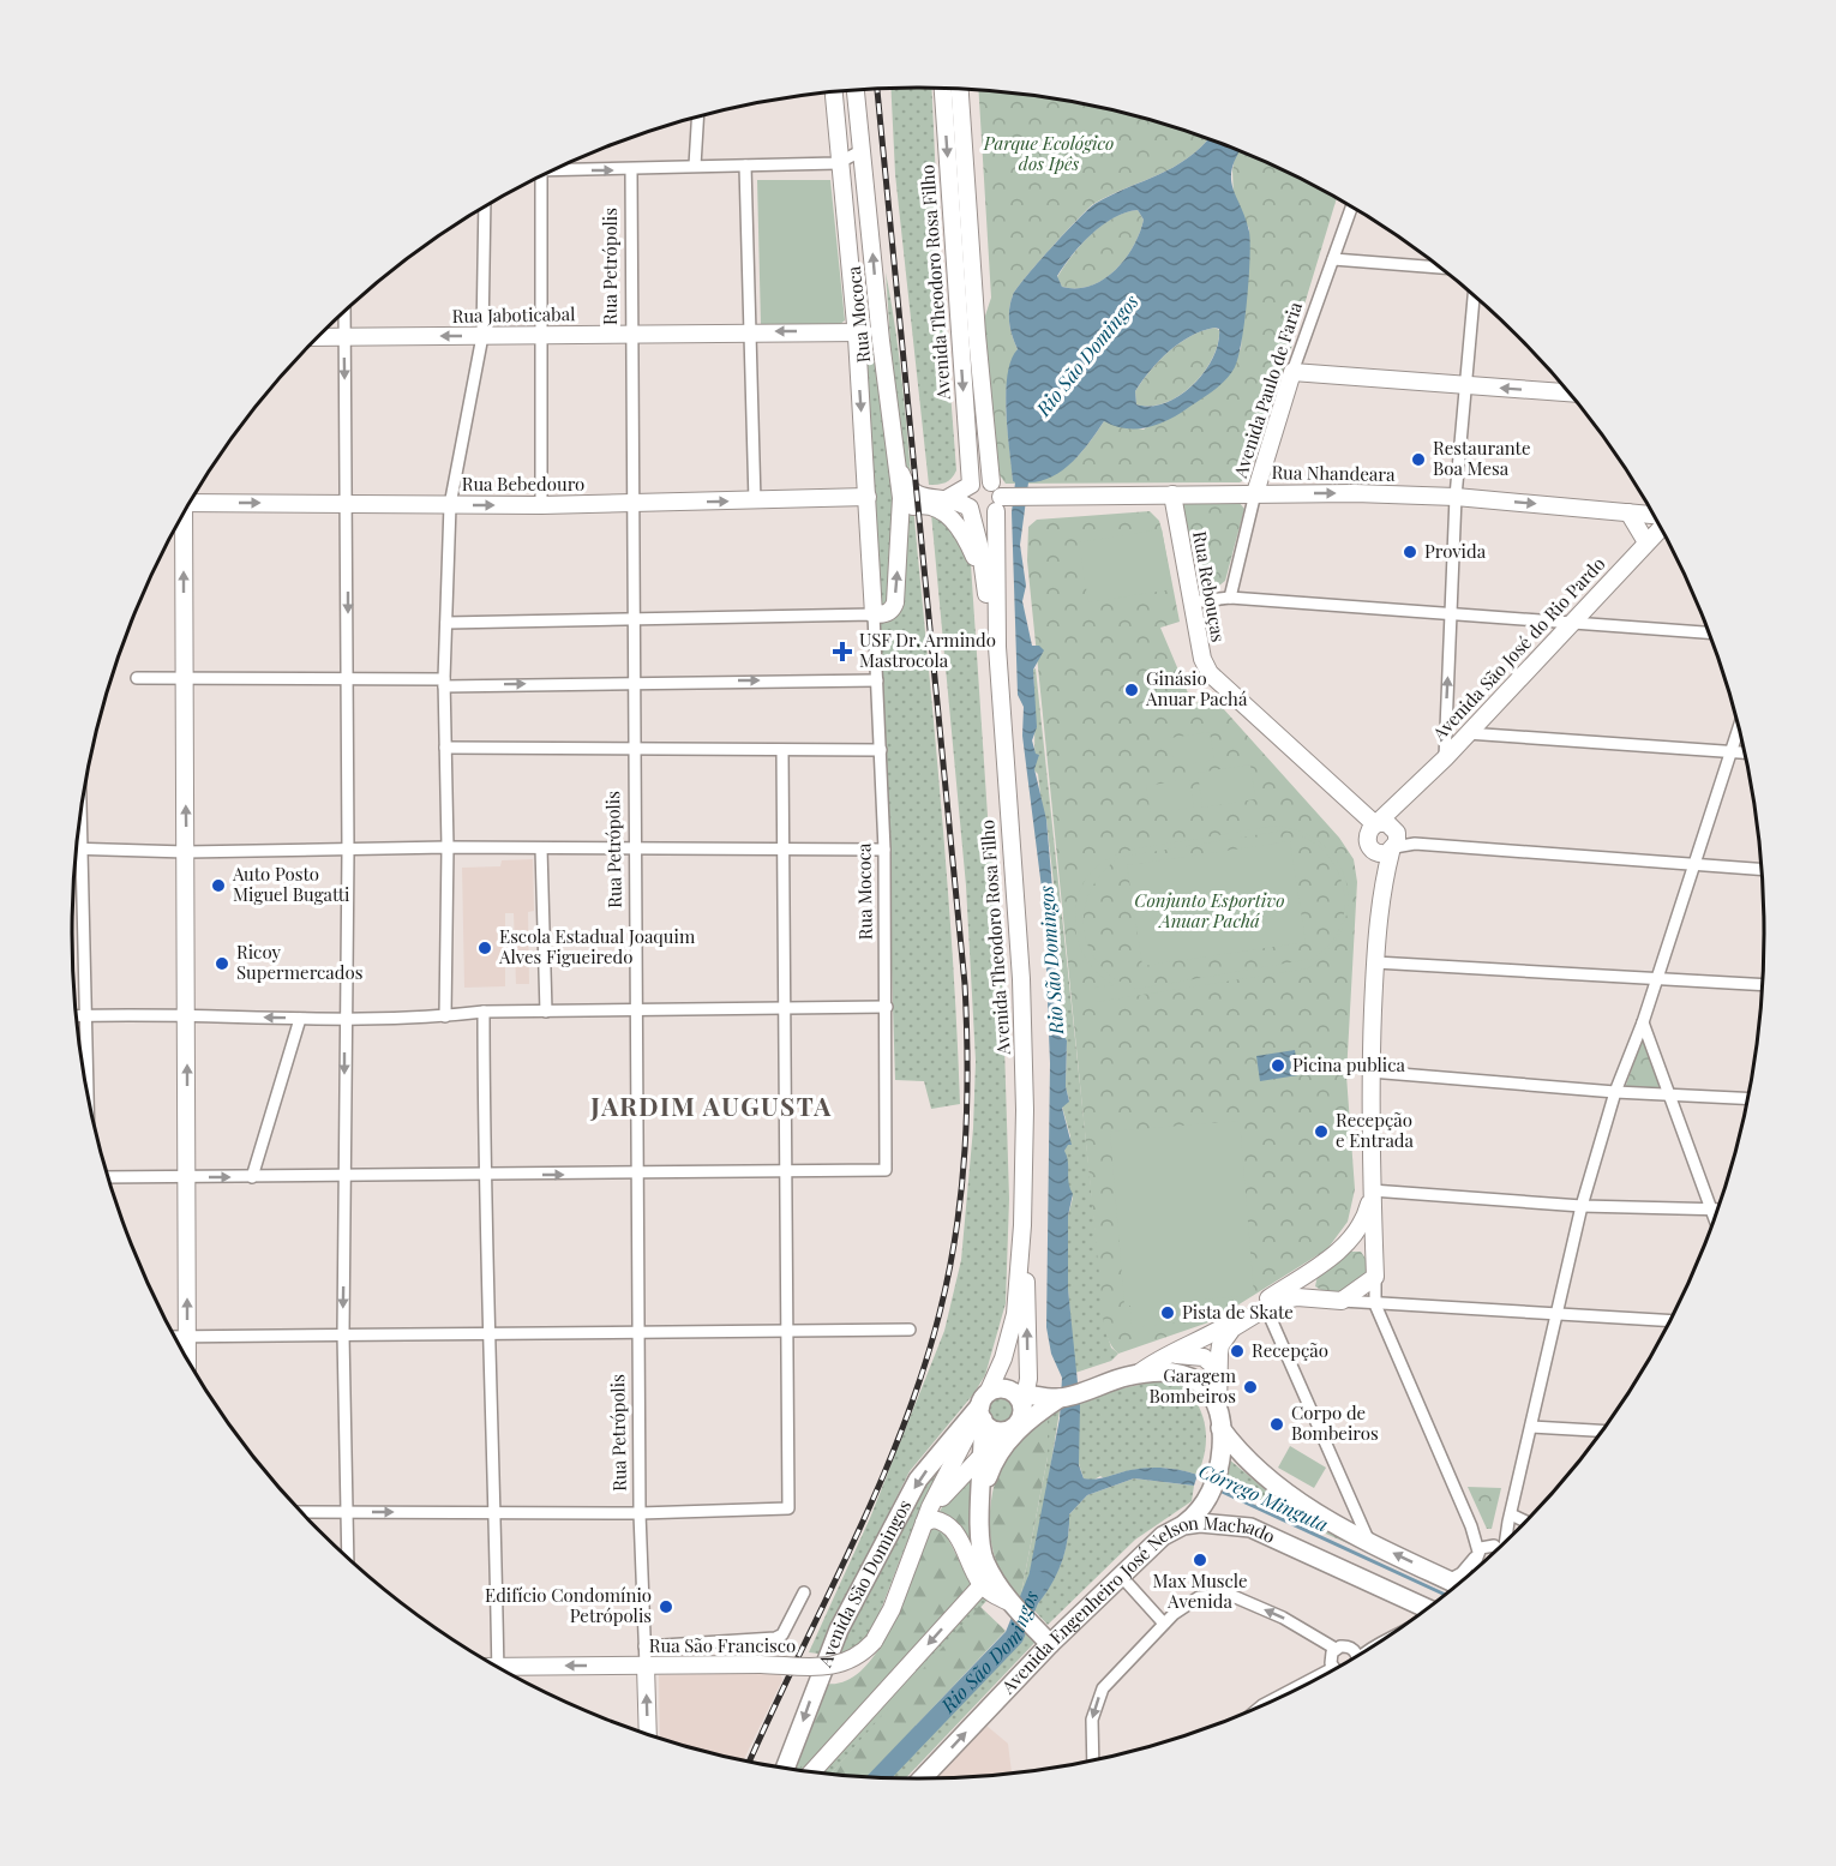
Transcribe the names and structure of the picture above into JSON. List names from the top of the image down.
{
  "streets": {
    "main road": [
      "Rua Petrópolis",
      "Avenida Theodoro Rosa Filho",
      "Rua Mococa",
      "Rua Jaboticabal",
      "Avenida Paulo de Faria",
      "Rua Nhandeara",
      "Rua Bebedouro",
      "Rua Rebouças",
      "Avenida São José do Rio Pardo",
      "Avenida São Domingos",
      "Avenida Engenheiro José Nelson Machado",
      "Rua São Francisco"
    ]
  },
  "crossings": [
    ["Rua Petrópolis", "Rua Jaboticabal"],
    ["Rua Petrópolis", "Rua Bebedouro"],
    ["Rua Petrópolis", "Rua São Francisco"],
    ["Avenida Theodoro Rosa Filho", "Rua Nhandeara"],
    ["Avenida Theodoro Rosa Filho", "Avenida São Domingos"],
    ["Avenida Theodoro Rosa Filho", "Rua São Francisco"],
    ["Rua Mococa", "Rua Jaboticabal"],
    ["Rua Mococa", "Rua Bebedouro"],
    ["Avenida Paulo de Faria", "Rua Nhandeara"],
    ["Rua Nhandeara", "Rua Rebouças"],
    ["Rua Rebouças", "Avenida São José do Rio Pardo"],
    ["Avenida São Domingos", "Rua São Francisco"]
  ],
  "one_way": ["Rua Jaboticabal", "Rua Bebedouro"],
  "districts": ["JARDIM AUGUSTA"],
  "water": ["Rio São Domingos", "Córrego Minguta"],
  "parks": ["Parque Ecológico dos Ipês", "Conjunto Esportivo Anuar Pachá"],
  "places": {
    "other": [
      "Restaurante Boa Mesa",
      "Provida",
      "Ginásio Anuar Pachá",
      "Auto Posto Miguel Bugatti",
      "Escola Estadual Joaquim Alves Figueiredo",
      "Ricoy Supermercados",
      "Picina publica",
      "Recepção e Entrada",
      "Pista de Skate",
      "Recepção",
      "Garagem Bombeiros",
      "Corpo de Bombeiros",
      "Max Muscle Avenida",
      "Edifício Condomínio Petrópolis"
    ],
    "health": ["USF Dr. Armindo Mastrocola"]
  }
}
